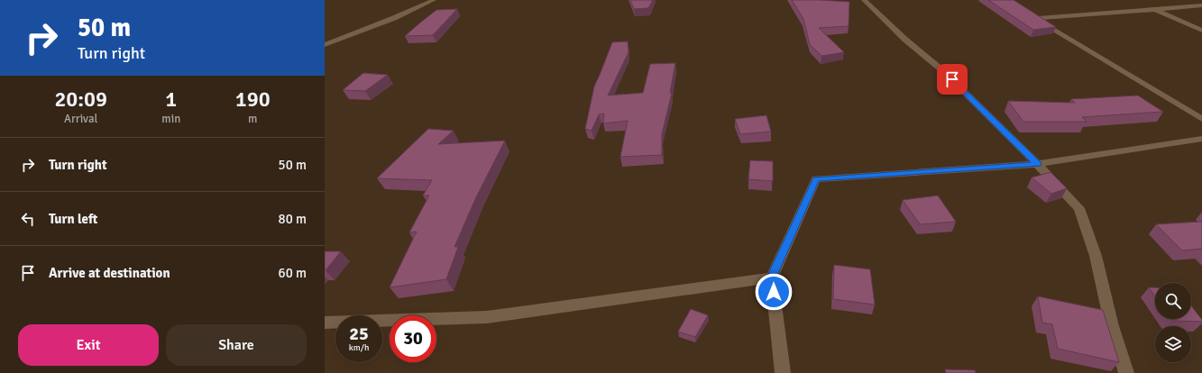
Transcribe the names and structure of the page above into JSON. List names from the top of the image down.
{
  "page": {
    "turn": ["50 m", "Turn right"],
    "eta": [
      "20:09",
      "Arrival",
      "1",
      "min",
      "190",
      "m"
    ],
    "list": [
      {
        "name": "Turn right",
        "value": "50 m"
      },
      {
        "name": "Turn left",
        "value": "80 m"
      },
      {
        "name": "Arrive at destination",
        "value": "60 m"
      }
    ],
    "speed": "25 km/h",
    "limit": "30",
    "buttons": ["Exit", "Share"]
  }
}
